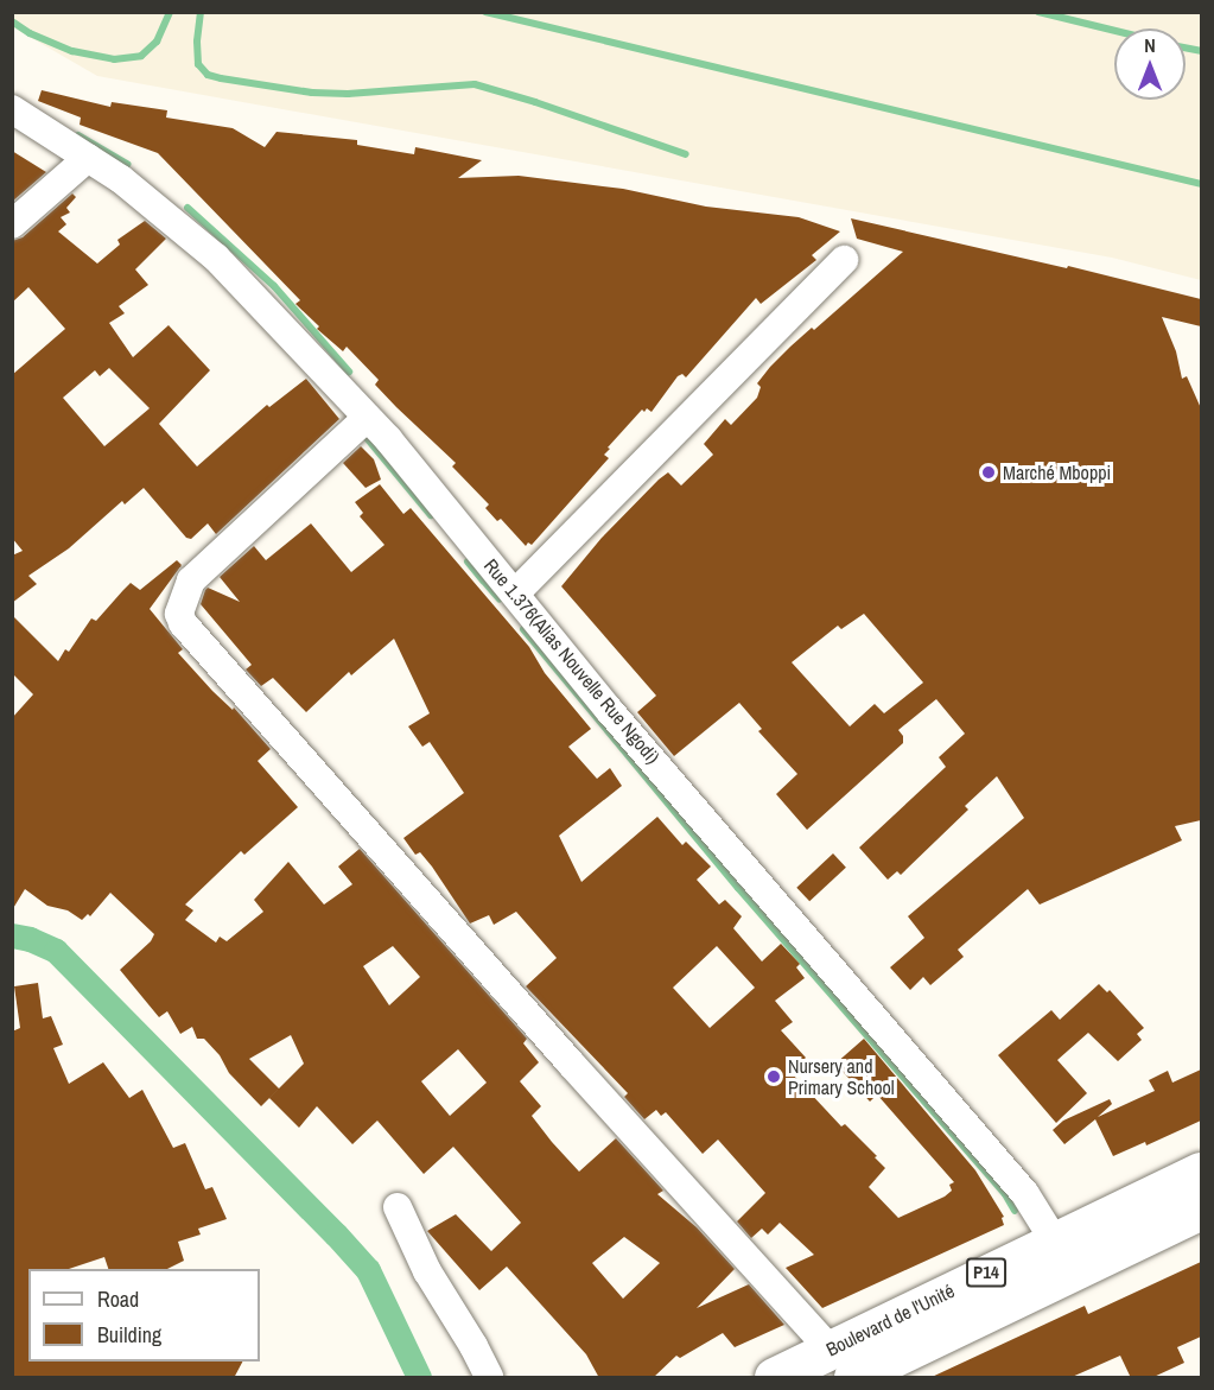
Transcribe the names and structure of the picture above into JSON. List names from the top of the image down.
{
  "streets": {
    "main road": ["P14", "Boulevard de l'Unité"],
    "street": ["Rue 1.376(Alias Nouvelle Rue Ngodi)"]
  },
  "crossings": [
    ["Rue 1.376(Alias Nouvelle Rue Ngodi)", "Boulevard de l'Unité"]
  ],
  "places": ["Marché Mboppi", "Nursery and Primary School"],
  "legend": ["Road", "Building"],
  "north": "top"
}
